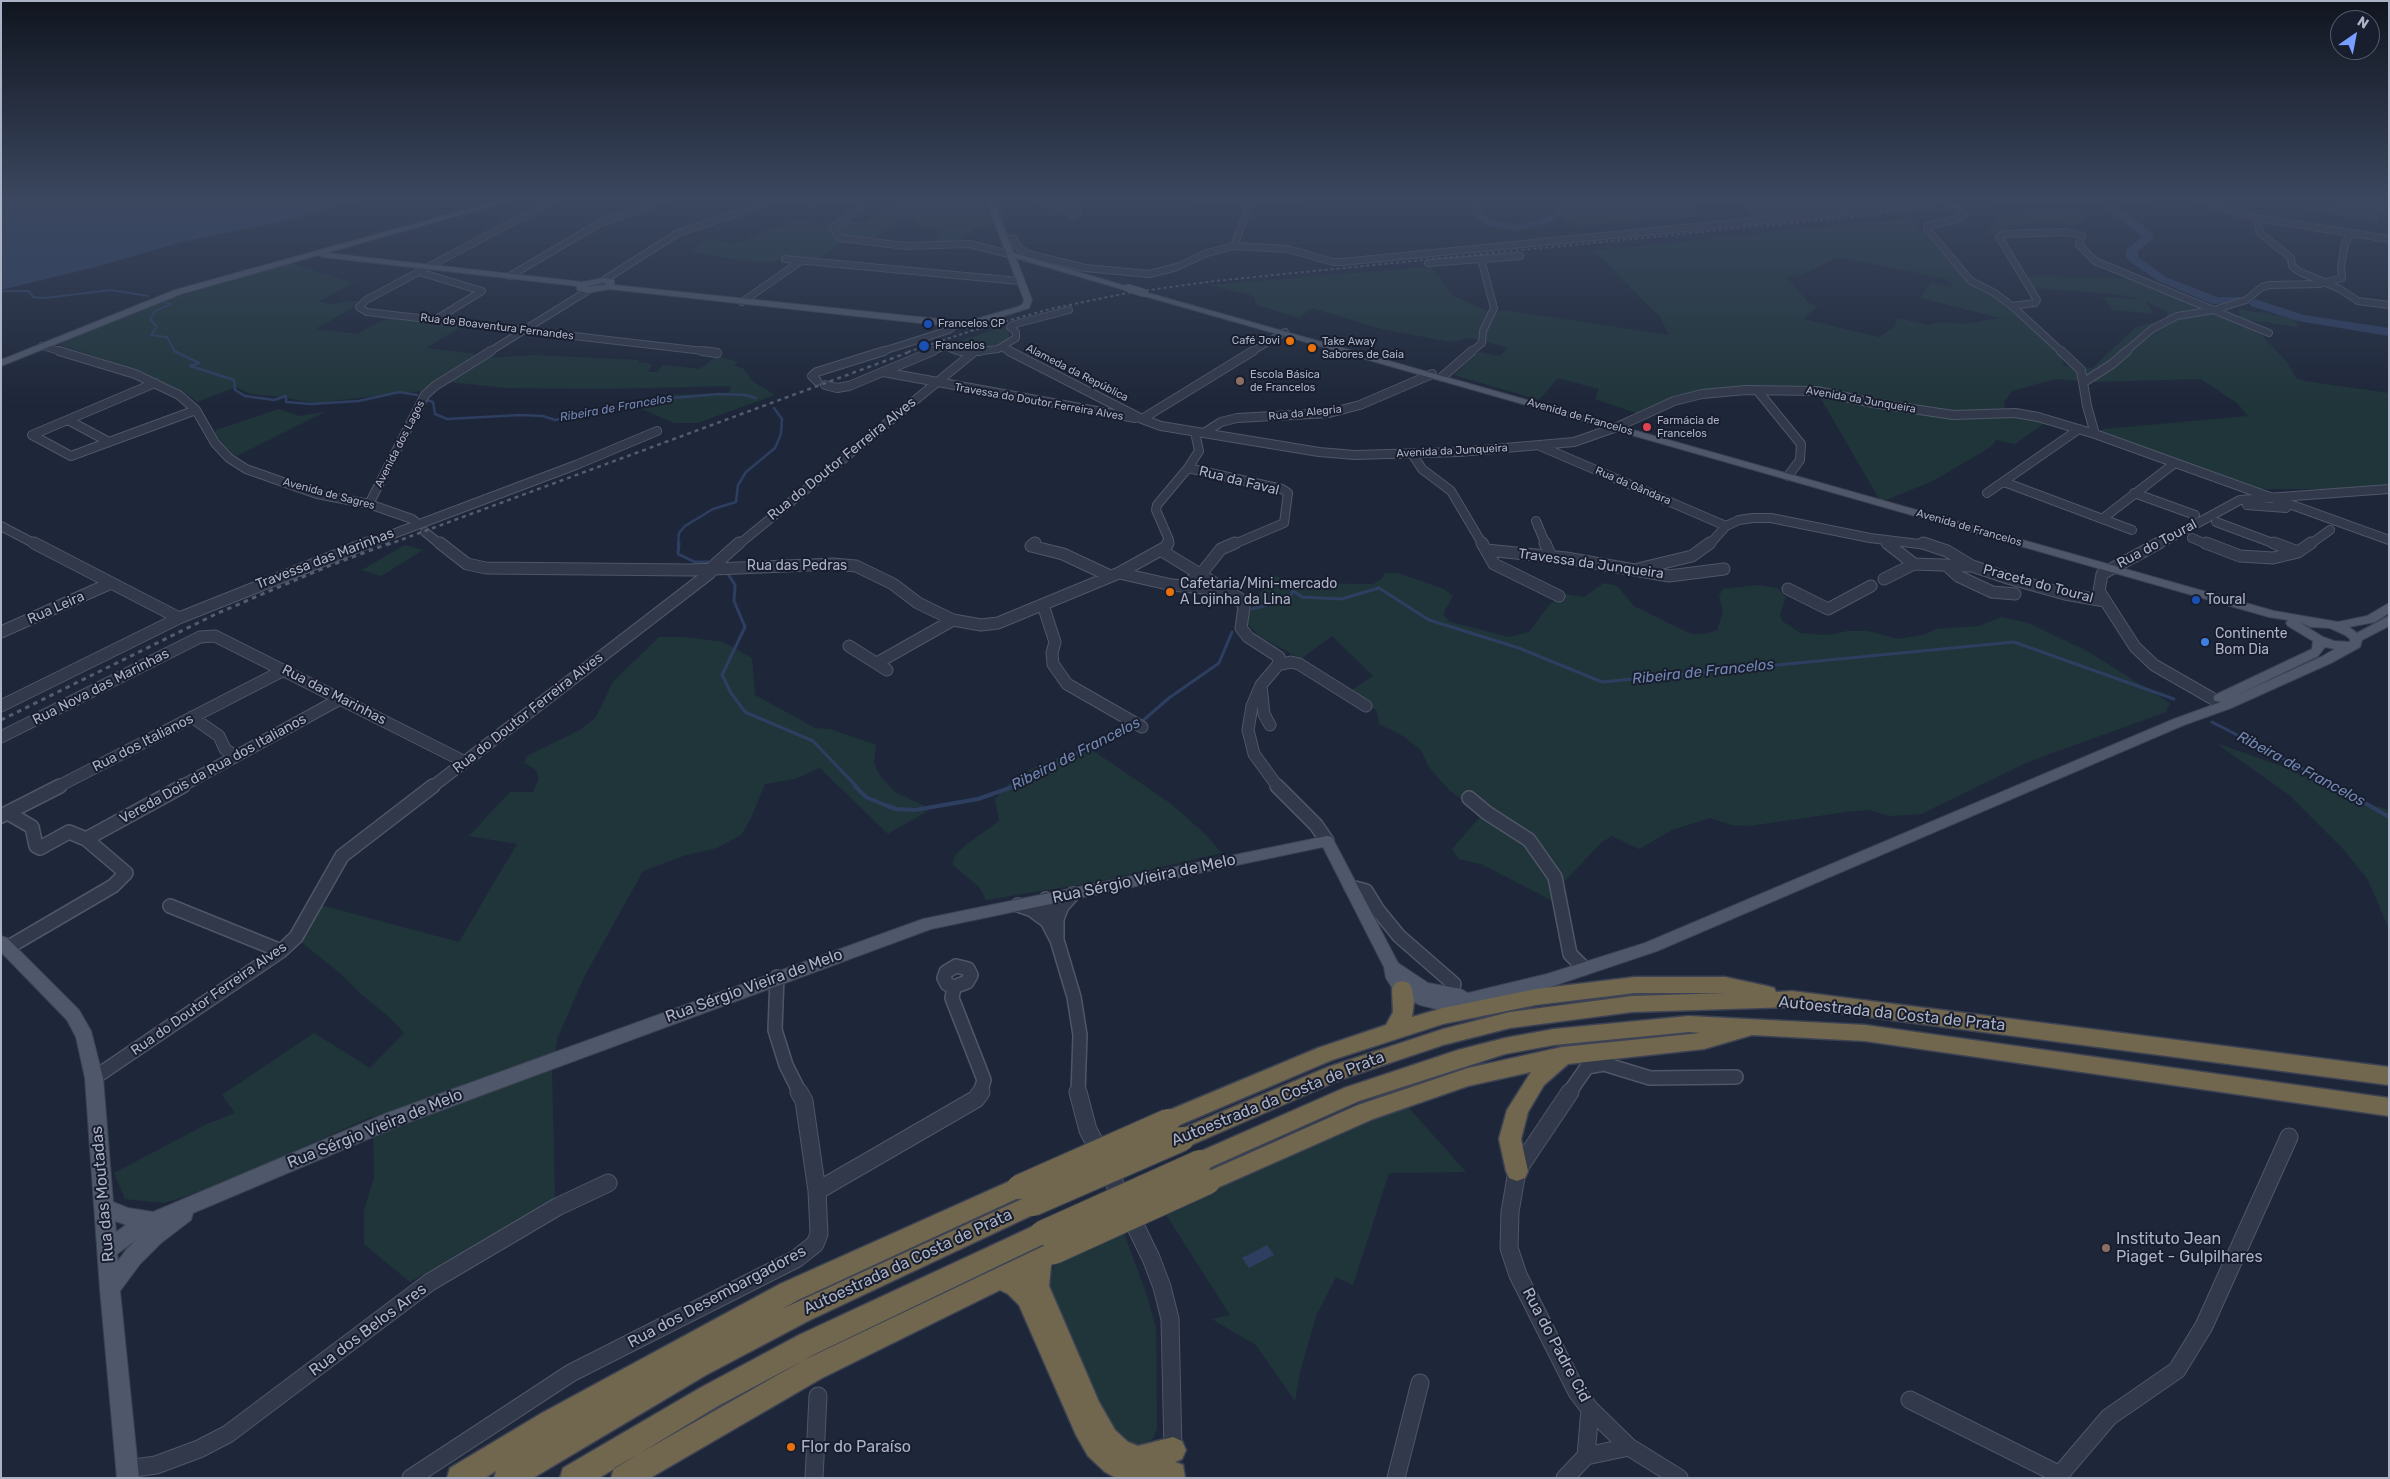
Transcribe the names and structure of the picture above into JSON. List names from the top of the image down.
{
  "streets": {
    "highway": ["Autoestrada da Costa de Prata"],
    "main road": ["Avenida de Francelos", "Rua Sérgio Vieira de Melo", "Rua das Moutadas"],
    "street": [
      "Rua de Boaventura Fernandes",
      "Alameda da República",
      "Avenida da Junqueira",
      "Travessa do Doutor Ferreira Alves",
      "Rua da Alegria",
      "Avenida dos Lagos",
      "Rua do Doutor Ferreira Alves",
      "Rua da Faval",
      "Rua da Gândara",
      "Avenida de Sagres",
      "Rua do Toural",
      "Travessa das Marinhas",
      "Travessa da Junqueira",
      "Rua das Pedras",
      "Praceta do Toural",
      "Rua Leira",
      "Rua Nova das Marinhas",
      "Rua das Marinhas",
      "Rua dos Italianos",
      "Vereda Dois da Rua dos Italianos",
      "Rua dos Desembargadores",
      "Rua dos Belos Ares",
      "Rua do Padre Cid"
    ]
  },
  "crossings": [
    ["Rua de Boaventura Fernandes", "Avenida dos Lagos"],
    ["Alameda da República", "Avenida da Junqueira"],
    ["Alameda da República", "Travessa do Doutor Ferreira Alves"],
    ["Avenida da Junqueira", "Travessa do Doutor Ferreira Alves"],
    ["Avenida da Junqueira", "Rua da Alegria"],
    ["Avenida da Junqueira", "Avenida de Francelos"],
    ["Avenida da Junqueira", "Rua da Gândara"],
    ["Avenida da Junqueira", "Rua do Toural"],
    ["Avenida da Junqueira", "Travessa da Junqueira"],
    ["Travessa do Doutor Ferreira Alves", "Rua do Doutor Ferreira Alves"],
    ["Rua da Alegria", "Avenida de Francelos"],
    ["Avenida de Francelos", "Rua do Toural"],
    ["Avenida dos Lagos", "Avenida de Sagres"],
    ["Rua do Doutor Ferreira Alves", "Rua das Pedras"],
    ["Rua do Doutor Ferreira Alves", "Rua das Marinhas"],
    ["Rua do Doutor Ferreira Alves", "Rua das Moutadas"],
    ["Rua da Gândara", "Praceta do Toural"],
    ["Avenida de Sagres", "Travessa das Marinhas"],
    ["Rua do Toural", "Praceta do Toural"],
    ["Rua Nova das Marinhas", "Rua das Marinhas"],
    ["Rua das Marinhas", "Rua dos Italianos"],
    ["Rua das Marinhas", "Vereda Dois da Rua dos Italianos"],
    ["Rua Sérgio Vieira de Melo", "Rua das Moutadas"],
    ["Rua Sérgio Vieira de Melo", "Rua dos Desembargadores"],
    ["Rua das Moutadas", "Rua dos Belos Ares"]
  ],
  "water": ["Ribeira de Francelos"],
  "places": [
    "Francelos CP",
    "Café Jovi",
    "Francelos",
    "Take Away Sabores de Gaia",
    "Escola Básica de Francelos",
    "Farmácia de Francelos",
    "Cafetaria/Mini-mercado A Lojinha da Lina",
    "Toural",
    "Continente Bom Dia",
    "Instituto Jean Piaget - Gulpilhares",
    "Flor do Paraíso"
  ],
  "north": "top right"
}
